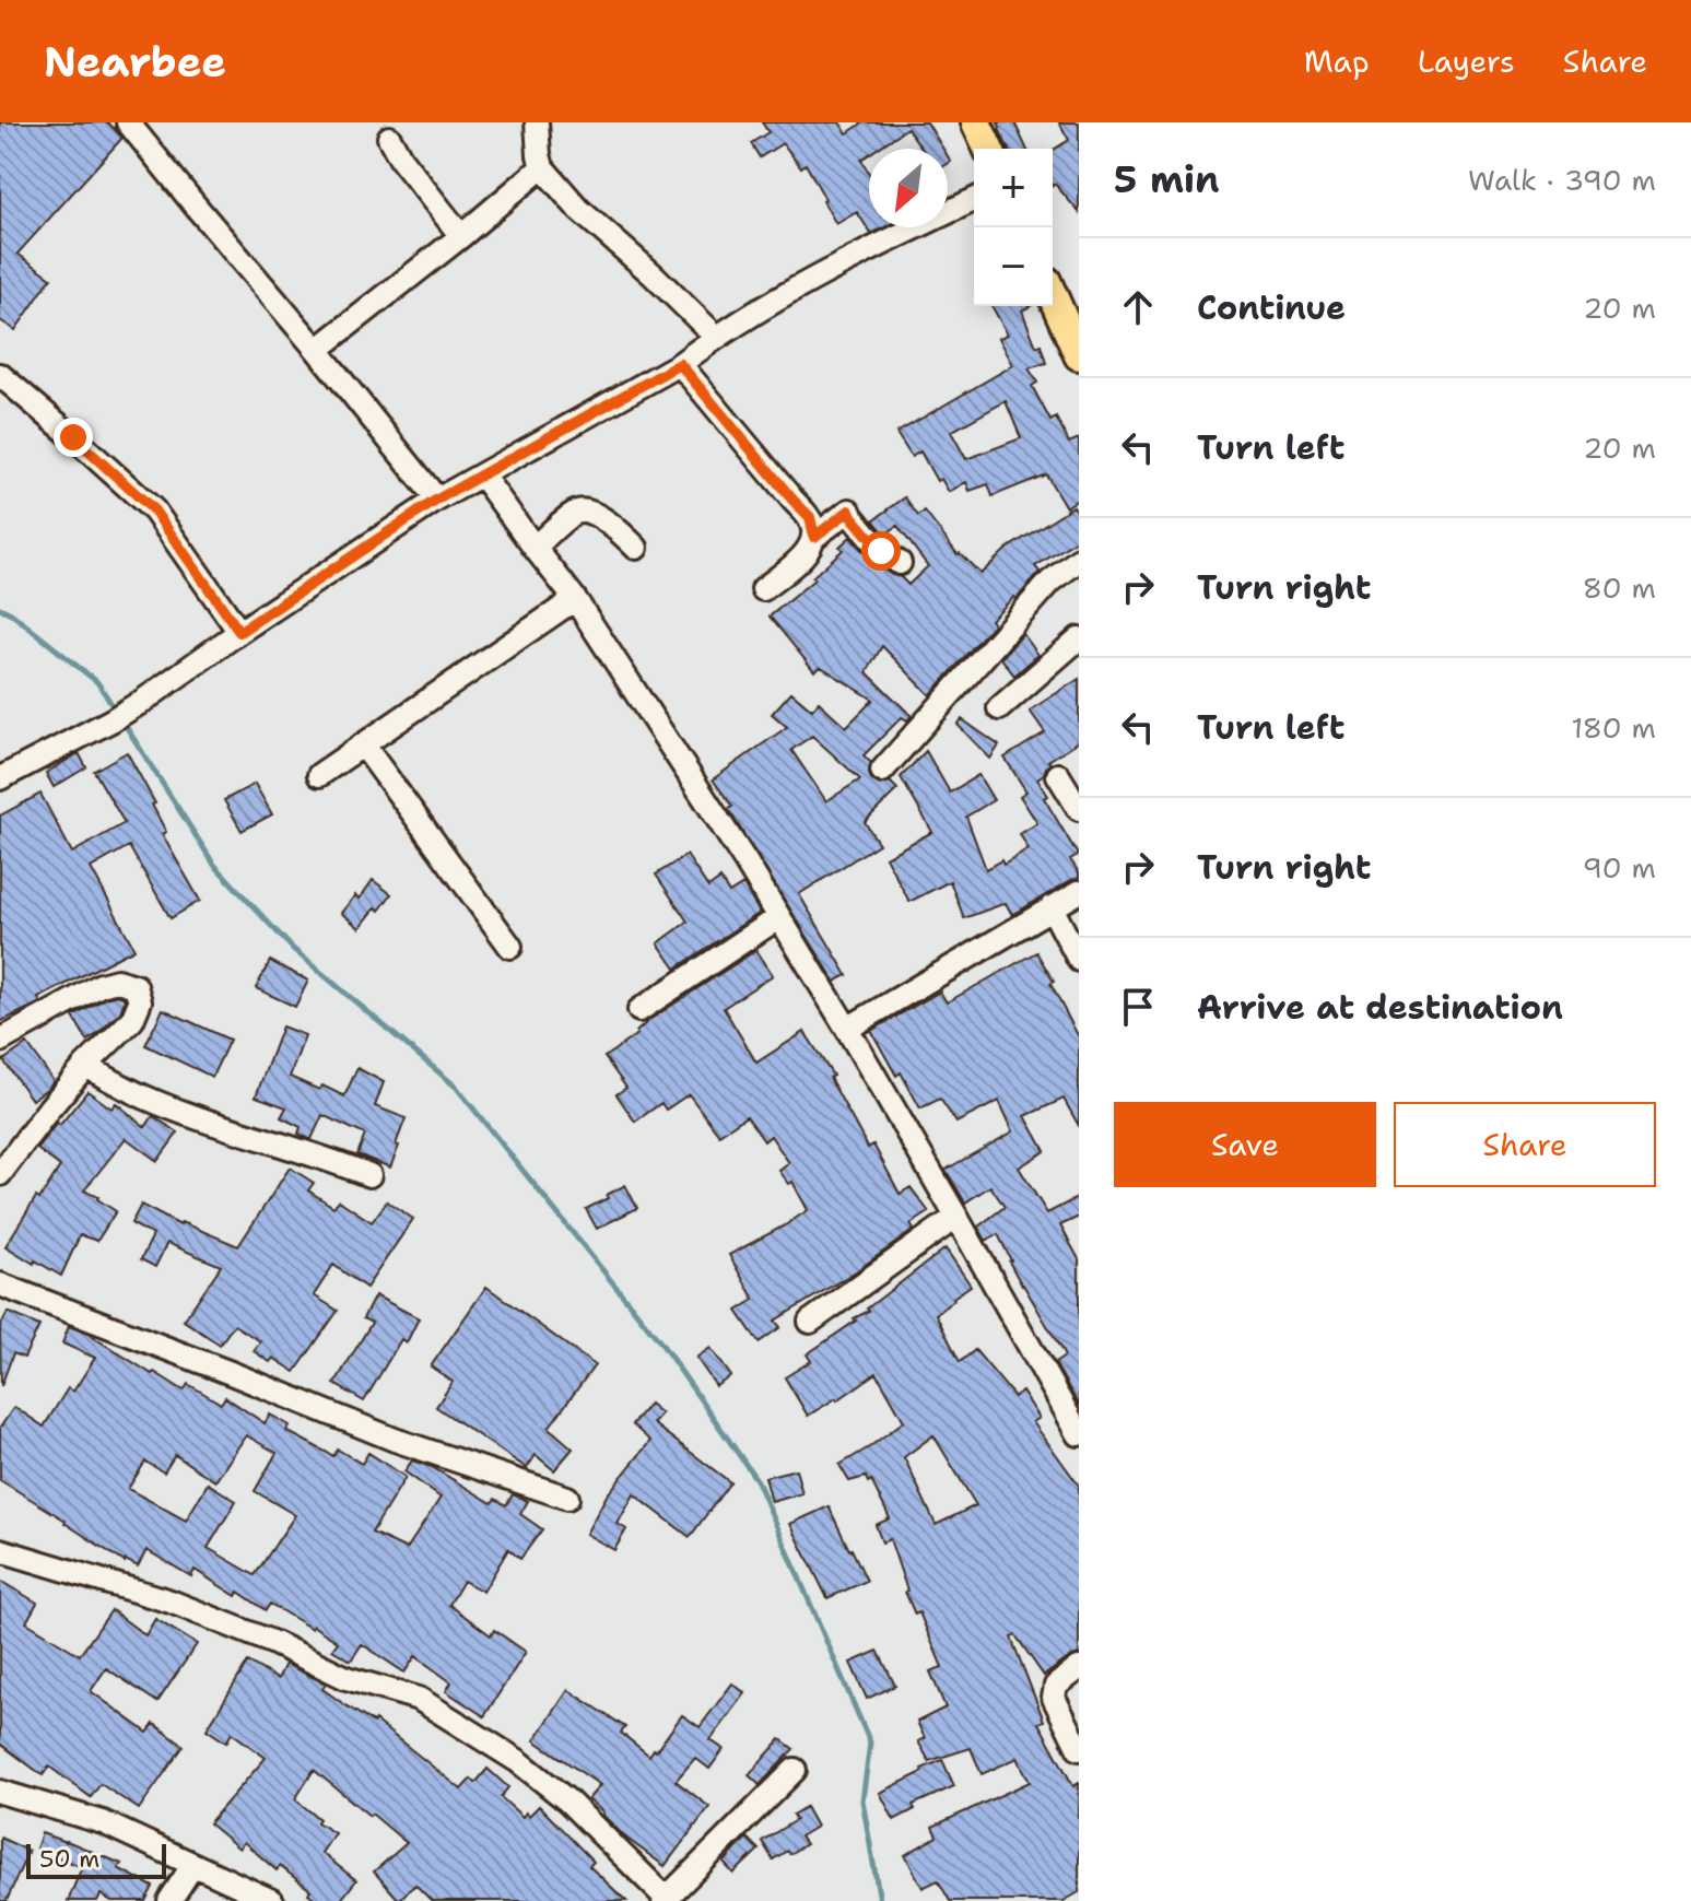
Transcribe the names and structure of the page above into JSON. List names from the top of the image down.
{
  "scale_bar": "50 m",
  "north": "bottom left",
  "page": {
    "header": "Nearbee",
    "nav": ["Map", "Layers", "Share"],
    "heading": ["5 min", "Walk · 390 m"],
    "map_buttons": ["+", "−"],
    "list": [
      ["Continue", "20 m"],
      ["Turn left", "20 m"],
      ["Turn right", "80 m"],
      ["Turn left", "180 m"],
      ["Turn right", "90 m"],
      "Arrive at destination"
    ],
    "buttons": ["Save", "Share"],
    "scale": "50 m"
  }
}
